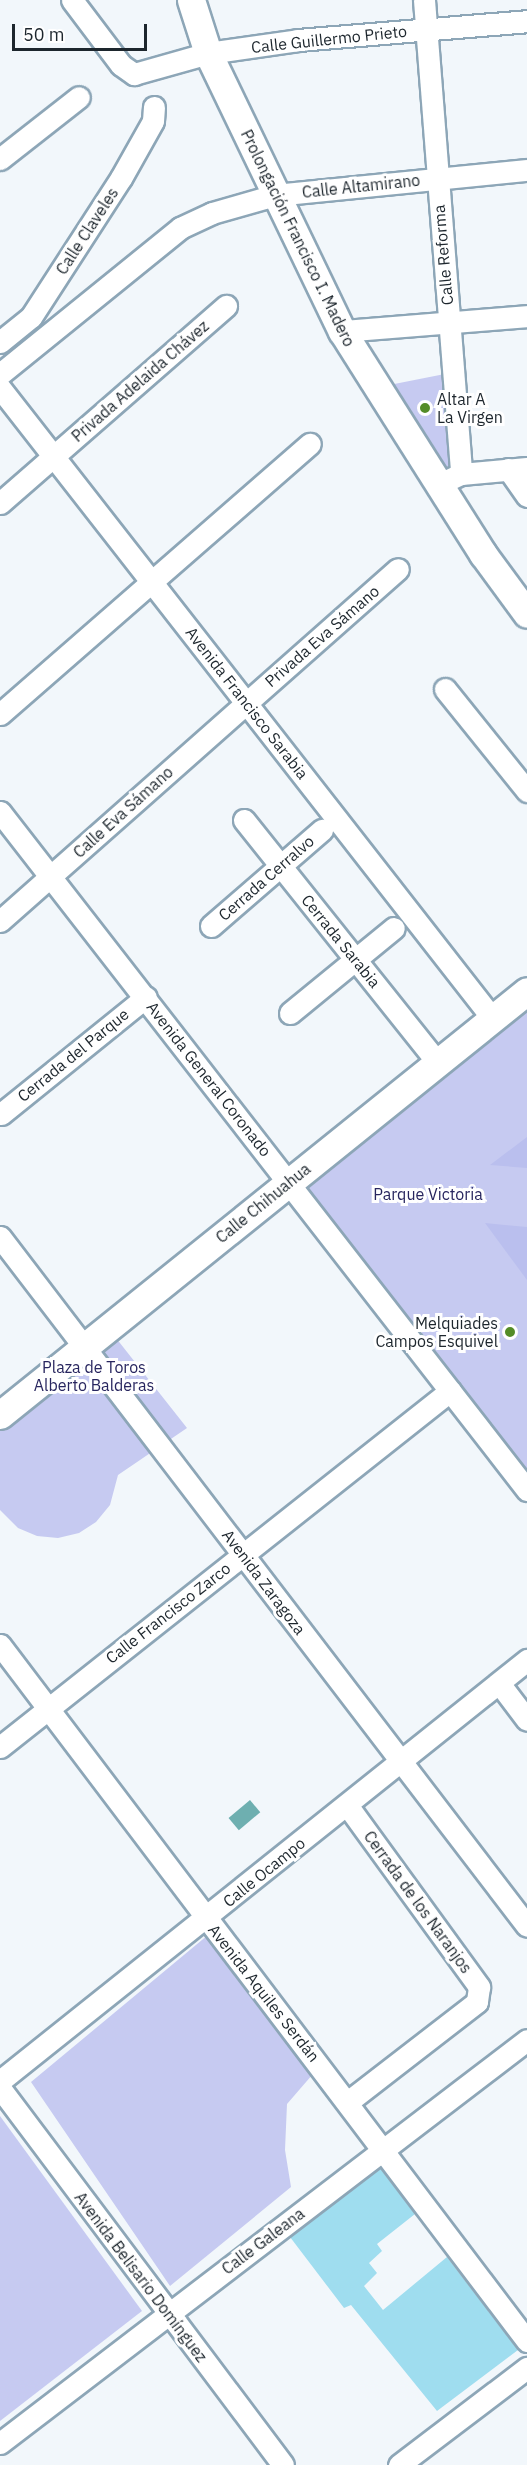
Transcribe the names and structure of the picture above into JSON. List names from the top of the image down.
{
  "streets": {
    "main road": ["Prolongación Francisco I. Madero", "Calle Chihuahua"],
    "street": [
      "Calle Guillermo Prieto",
      "Calle Altamirano",
      "Calle Claveles",
      "Calle Reforma",
      "Privada Adelaida Chávez",
      "Privada Eva Sámano",
      "Avenida Francisco Sarabia",
      "Calle Eva Sámano",
      "Cerrada Cerralvo",
      "Cerrada Sarabia",
      "Cerrada del Parque",
      "Avenida General Coronado",
      "Avenida Zaragoza",
      "Calle Francisco Zarco",
      "Calle Ocampo",
      "Cerrada de los Naranjos",
      "Avenida Aquiles Serdán",
      "Calle Galeana",
      "Avenida Belisario Domínguez"
    ]
  },
  "crossings": [
    ["Calle Guillermo Prieto", "Prolongación Francisco I. Madero"],
    ["Calle Guillermo Prieto", "Calle Reforma"],
    ["Calle Altamirano", "Prolongación Francisco I. Madero"],
    ["Calle Altamirano", "Calle Reforma"],
    ["Prolongación Francisco I. Madero", "Calle Reforma"],
    ["Privada Adelaida Chávez", "Avenida Francisco Sarabia"],
    ["Privada Eva Sámano", "Avenida Francisco Sarabia"],
    ["Privada Eva Sámano", "Calle Eva Sámano"],
    ["Avenida Francisco Sarabia", "Calle Eva Sámano"],
    ["Avenida Francisco Sarabia", "Calle Chihuahua"],
    ["Calle Eva Sámano", "Avenida General Coronado"],
    ["Cerrada Cerralvo", "Cerrada Sarabia"],
    ["Cerrada Sarabia", "Calle Chihuahua"],
    ["Cerrada del Parque", "Avenida General Coronado"],
    ["Avenida General Coronado", "Calle Chihuahua"],
    ["Avenida General Coronado", "Calle Francisco Zarco"],
    ["Calle Chihuahua", "Avenida Zaragoza"],
    ["Avenida Zaragoza", "Calle Francisco Zarco"],
    ["Avenida Zaragoza", "Calle Ocampo"],
    ["Calle Francisco Zarco", "Avenida Aquiles Serdán"],
    ["Calle Ocampo", "Cerrada de los Naranjos"],
    ["Calle Ocampo", "Avenida Aquiles Serdán"],
    ["Cerrada de los Naranjos", "Avenida Aquiles Serdán"],
    ["Avenida Aquiles Serdán", "Calle Galeana"],
    ["Calle Galeana", "Avenida Belisario Domínguez"]
  ],
  "parks": ["Parque Victoria", "Plaza de Toros Alberto Balderas"],
  "places": ["Altar A La Virgen", "Melquiades Campos Esquivel"],
  "scale_bar": "50 m"
}
